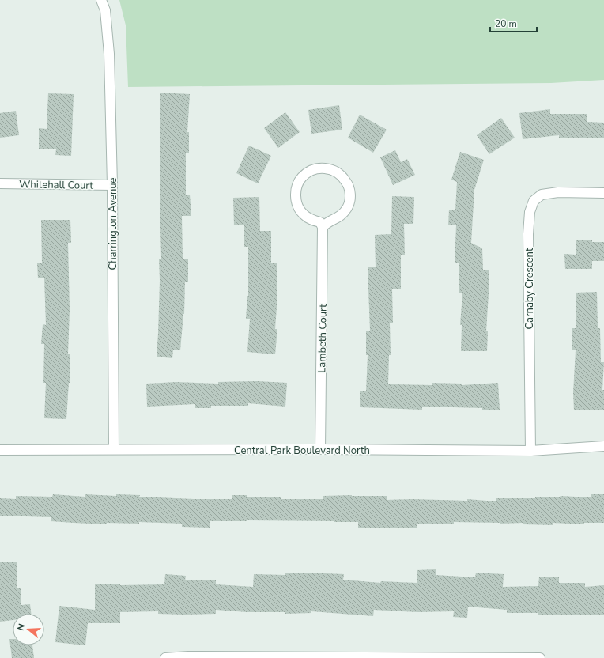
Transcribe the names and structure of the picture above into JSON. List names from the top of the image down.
{
  "streets": {
    "street": [
      "Whitehall Court",
      "Charrington Avenue",
      "Carnaby Crescent",
      "Lambeth Court",
      "Central Park Boulevard North"
    ]
  },
  "crossings": [
    ["Whitehall Court", "Charrington Avenue"],
    ["Charrington Avenue", "Central Park Boulevard North"],
    ["Carnaby Crescent", "Central Park Boulevard North"],
    ["Lambeth Court", "Central Park Boulevard North"]
  ],
  "scale_bar": "20 m",
  "north": "left"
}
